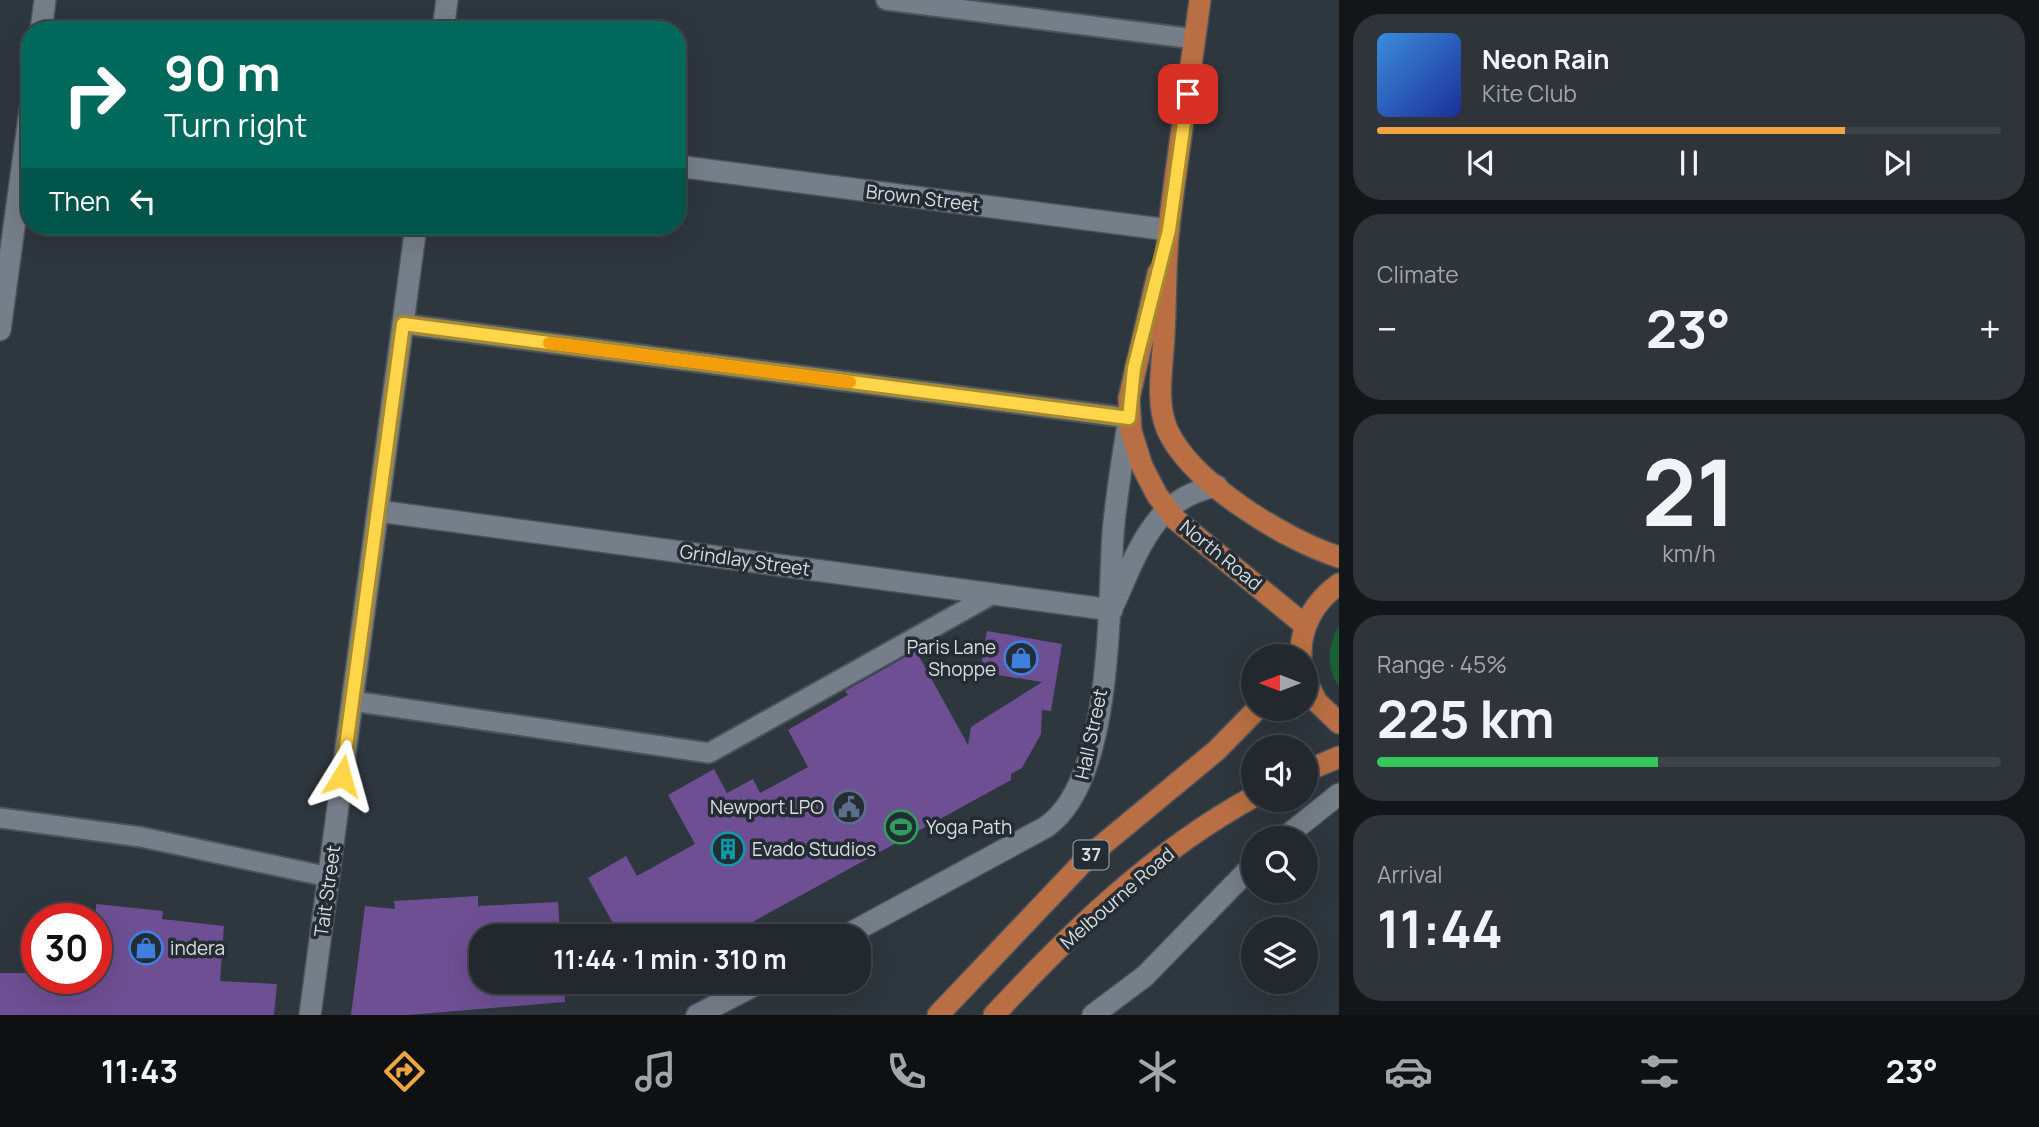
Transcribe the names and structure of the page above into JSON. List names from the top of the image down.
{
  "streets": {
    "main road": ["North Road", "37", "Melbourne Road"],
    "street": [
      "Brown Street",
      "Grindlay Street",
      "Hall Street",
      "Tait Street"
    ]
  },
  "crossings": [
    ["Brown Street", "North Road"],
    ["North Road", "Hall Street"],
    ["Grindlay Street", "Hall Street"],
    ["Grindlay Street", "Tait Street"]
  ],
  "places": {
    "shop": ["Paris Lane Shoppe", "indera"],
    "public building": ["Newport LPO"],
    "sports": ["Yoga Path"],
    "building": ["Evado Studios"]
  },
  "north": "left",
  "page": {
    "turn": ["90 m", "Turn right"],
    "song": ["Neon Rain", "Kite Club"],
    "then": "Then",
    "tile": [
      "Climate",
      ["21", "km/h"],
      ["Range · 45%", "225 km"],
      ["Arrival", "11:44"]
    ],
    "heat": ["−", "23°", "+"],
    "limit": "30",
    "trip": "11:44 · 1 min · 310 m",
    "tabs": ["11:43", "23°"]
  }
}
